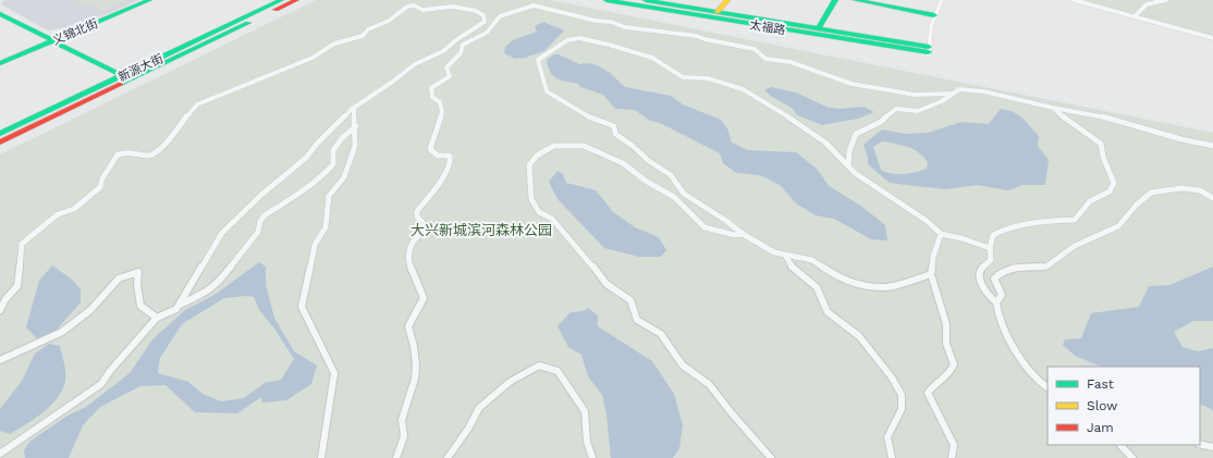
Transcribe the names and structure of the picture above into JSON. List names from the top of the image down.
{
  "streets": {
    "main road": ["太福路", "义锦北街", "新源大街"]
  },
  "parks": ["大兴新城滨河森林公园"],
  "legend": ["Fast", "Slow", "Jam"]
}
